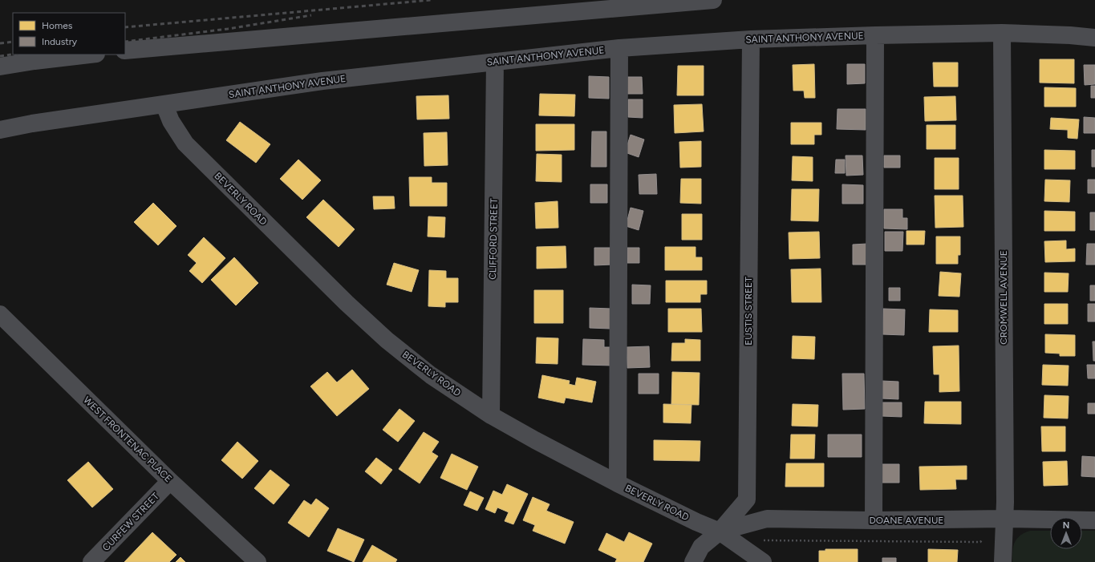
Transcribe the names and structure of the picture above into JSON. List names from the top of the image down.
{
  "streets": {
    "street": [
      "SAINT ANTHONY AVENUE",
      "BEVERLY ROAD",
      "CLIFFORD STREET",
      "CROMWELL AVENUE",
      "EUSTIS STREET",
      "WEST FRONTENAC PLACE",
      "DOANE AVENUE",
      "CURFEW STREET"
    ]
  },
  "crossings": [
    ["SAINT ANTHONY AVENUE", "BEVERLY ROAD"],
    ["SAINT ANTHONY AVENUE", "CLIFFORD STREET"],
    ["SAINT ANTHONY AVENUE", "CROMWELL AVENUE"],
    ["SAINT ANTHONY AVENUE", "EUSTIS STREET"],
    ["BEVERLY ROAD", "CLIFFORD STREET"],
    ["BEVERLY ROAD", "EUSTIS STREET"],
    ["BEVERLY ROAD", "DOANE AVENUE"],
    ["CROMWELL AVENUE", "DOANE AVENUE"],
    ["EUSTIS STREET", "DOANE AVENUE"],
    ["WEST FRONTENAC PLACE", "CURFEW STREET"]
  ],
  "legend": ["Homes", "Industry"],
  "north": "top"
}
